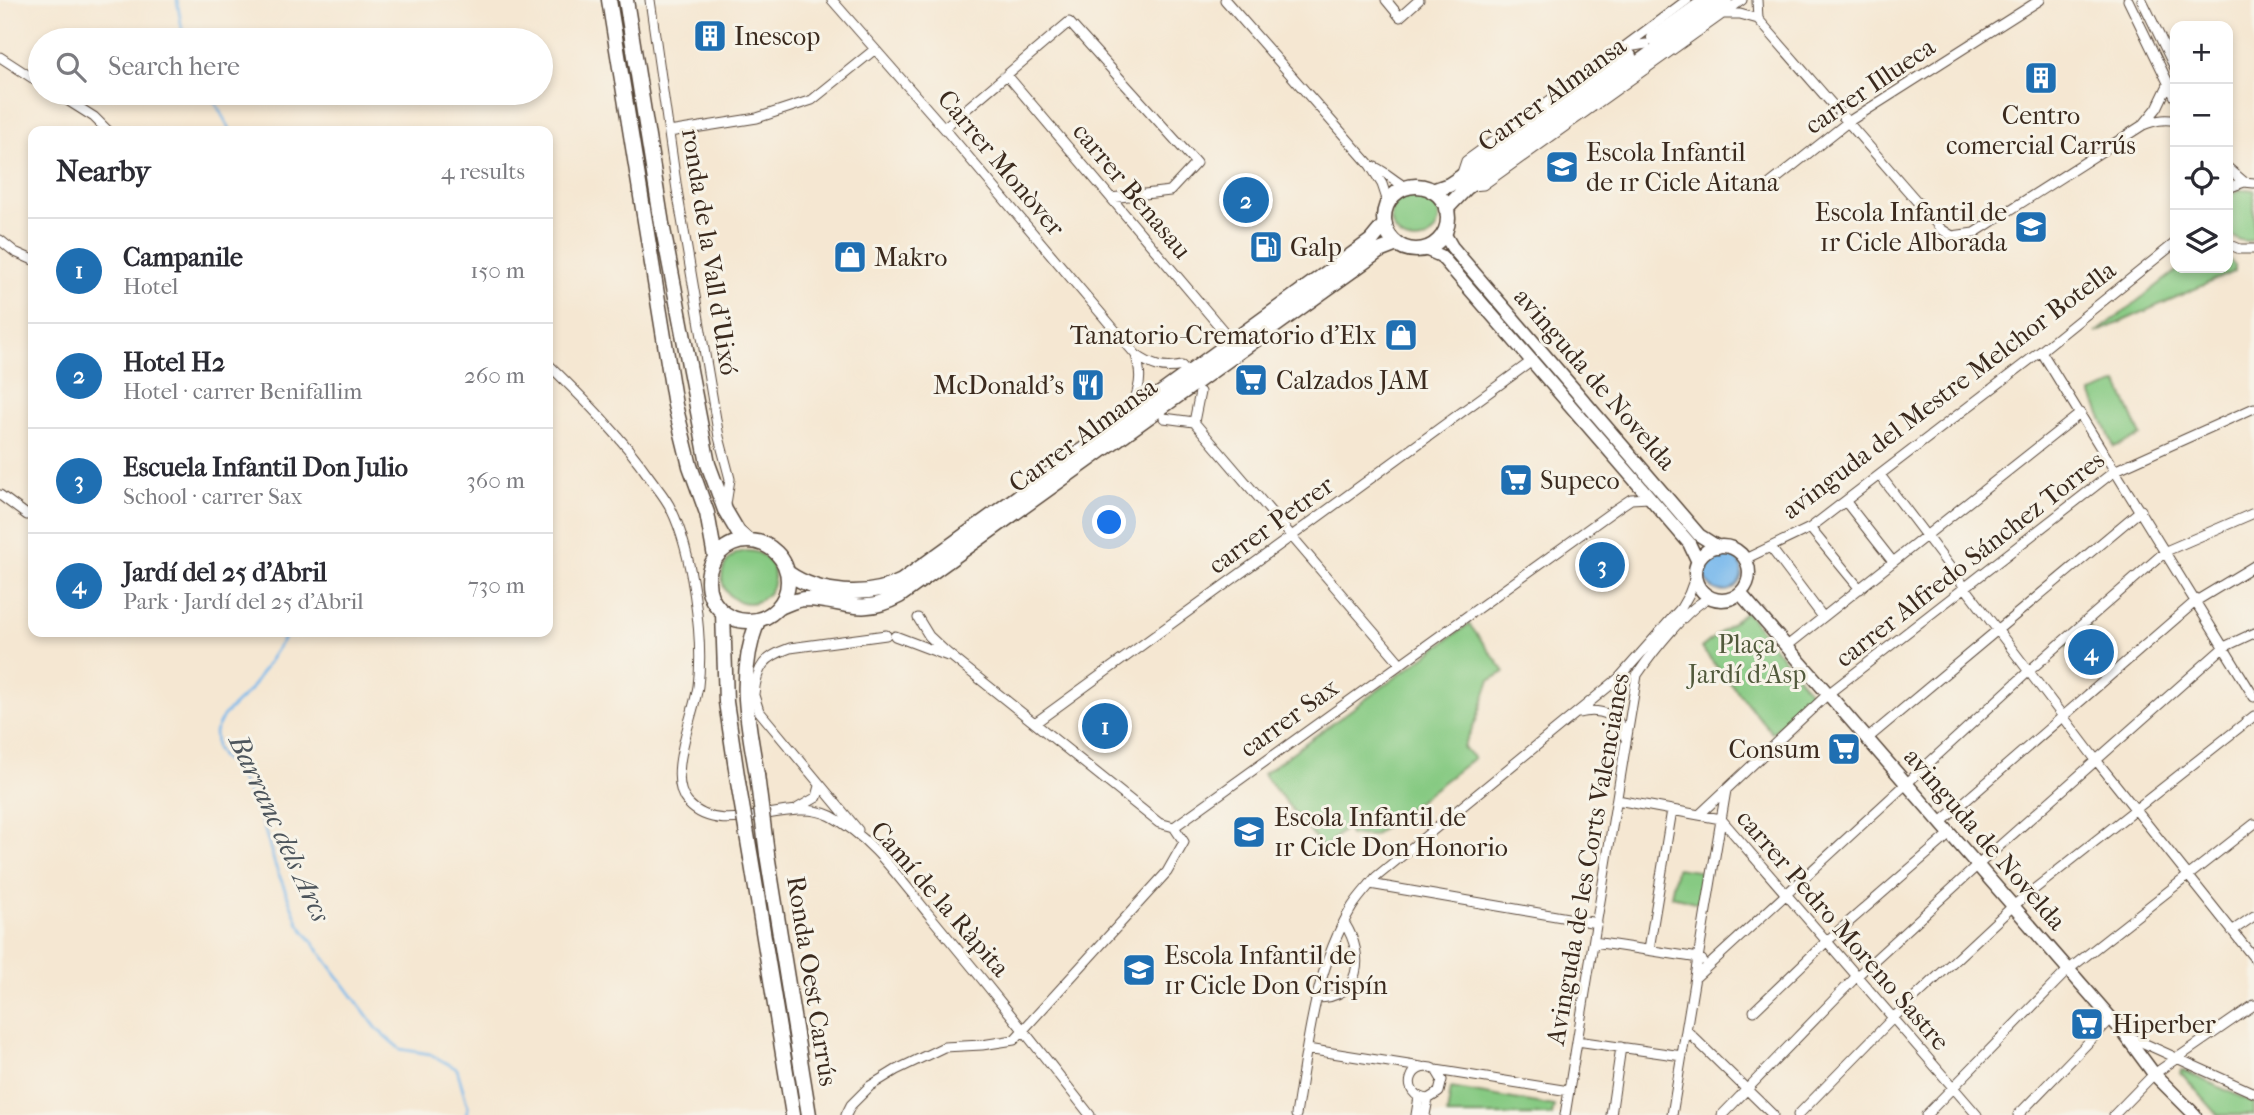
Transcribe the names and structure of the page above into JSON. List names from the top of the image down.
{
  "streets": {
    "main road": ["Carrer Almansa", "avinguda de Novelda", "Ronda Oest Carrús"],
    "street": [
      "carrer Illueca",
      "Carrer Monòver",
      "carrer Benasau",
      "ronda de la Vall d'Uixó",
      "avinguda del Mestre Melchor Botella",
      "carrer Petrer",
      "carrer Alfredo Sánchez Torres",
      "carrer Sax",
      "Avinguda de les Corts Valencianes",
      "Camí de la Ràpita",
      "carrer Pedro Moreno Sastre"
    ]
  },
  "crossings": [
    ["Carrer Almansa", "avinguda de Novelda"],
    ["Carrer Almansa", "Ronda Oest Carrús"],
    ["avinguda de Novelda", "avinguda del Mestre Melchor Botella"],
    ["avinguda de Novelda", "carrer Petrer"],
    ["avinguda de Novelda", "carrer Alfredo Sánchez Torres"],
    ["avinguda de Novelda", "carrer Sax"],
    ["avinguda de Novelda", "Avinguda de les Corts Valencianes"],
    ["avinguda del Mestre Melchor Botella", "Avinguda de les Corts Valencianes"],
    ["carrer Alfredo Sánchez Torres", "carrer Pedro Moreno Sastre"],
    ["Avinguda de les Corts Valencianes", "carrer Pedro Moreno Sastre"]
  ],
  "water": ["Barranc dels Arcs"],
  "parks": ["Plaça Jardí d'Asp"],
  "places": {
    "building": ["Inescop", "Centro comercial Carrús"],
    "school or university": [
      "Escola Infantil de 1r Cicle Aitana",
      "Escola Infantil de 1r Cicle Alborada",
      "Escola Infantil de 1r Cicle Don Honorio",
      "Escola Infantil de 1r Cicle Don Crispín"
    ],
    "fuel station": ["Galp"],
    "shop": ["Makro", "Tanatorio-Crematorio d'Elx"],
    "supermarket": [
      "Calzados JAM",
      "Supeco",
      "Consum",
      "Hiperber"
    ],
    "restaurant": ["McDonald's"]
  },
  "page": {
    "map_buttons": ["+", "−"],
    "search": "Search here",
    "heading": ["Nearby", "4 results"],
    "pins": [
      "2",
      "3",
      "4",
      "1"
    ],
    "list": [
      {
        "mark": "1",
        "name": "Campanile",
        "note": "Hotel",
        "value": "150 m"
      },
      {
        "mark": "2",
        "name": "Hotel H2",
        "note": "Hotel · carrer Benifallim",
        "value": "260 m"
      },
      {
        "mark": "3",
        "name": "Escuela Infantil Don Julio",
        "note": "School · carrer Sax",
        "value": "360 m"
      },
      {
        "mark": "4",
        "name": "Jardí del 25 d'Abril",
        "note": "Park · Jardí del 25 d'Abril",
        "value": "730 m"
      }
    ]
  }
}
